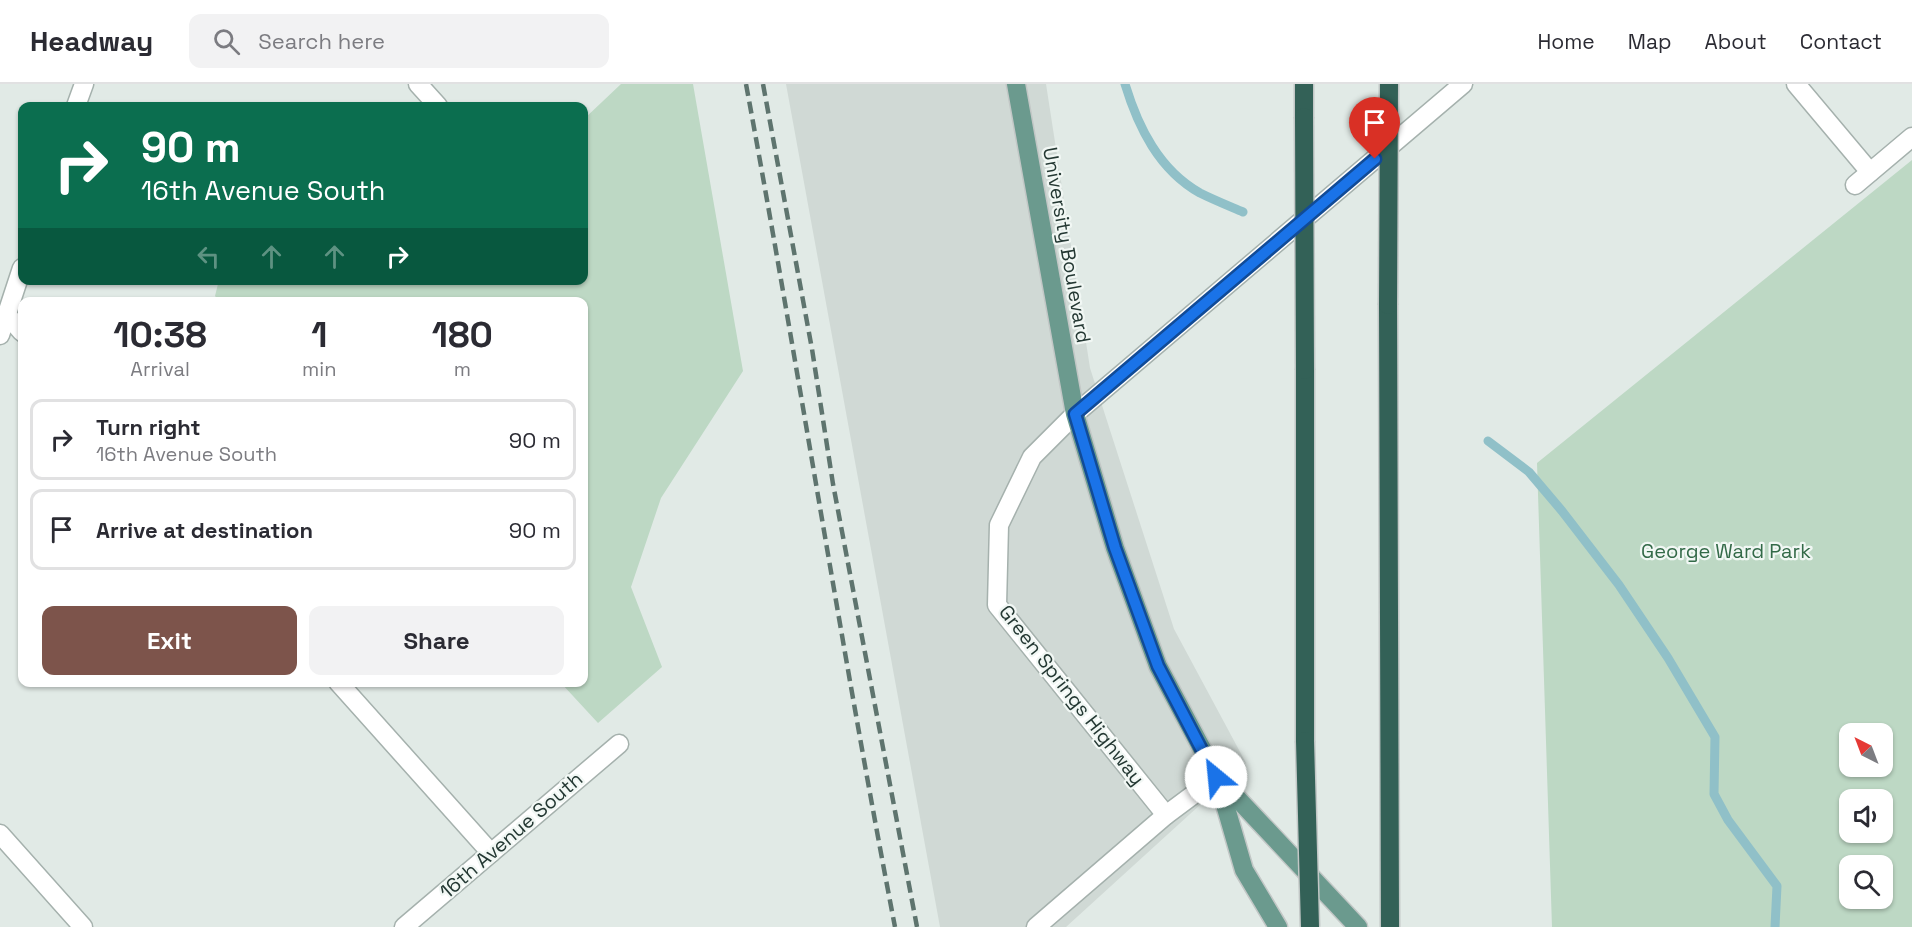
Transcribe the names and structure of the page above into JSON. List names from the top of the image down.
{
  "streets": {
    "main road": ["University Boulevard"],
    "street": ["Green Springs Highway", "16th Avenue South"]
  },
  "crossings": [
    ["University Boulevard", "Green Springs Highway"]
  ],
  "parks": ["George Ward Park"],
  "north": "top left",
  "page": {
    "header": "Headway",
    "search": "Search here",
    "nav": [
      "Home",
      "Map",
      "About",
      "Contact"
    ],
    "turn": ["90 m", "16th Avenue South"],
    "eta": [
      "10:38",
      "Arrival",
      "1",
      "min",
      "180",
      "m"
    ],
    "list": [
      {
        "name": "Turn right",
        "note": "16th Avenue South",
        "value": "90 m"
      },
      {
        "name": "Arrive at destination",
        "value": "90 m"
      }
    ],
    "buttons": ["Exit", "Share"]
  }
}
